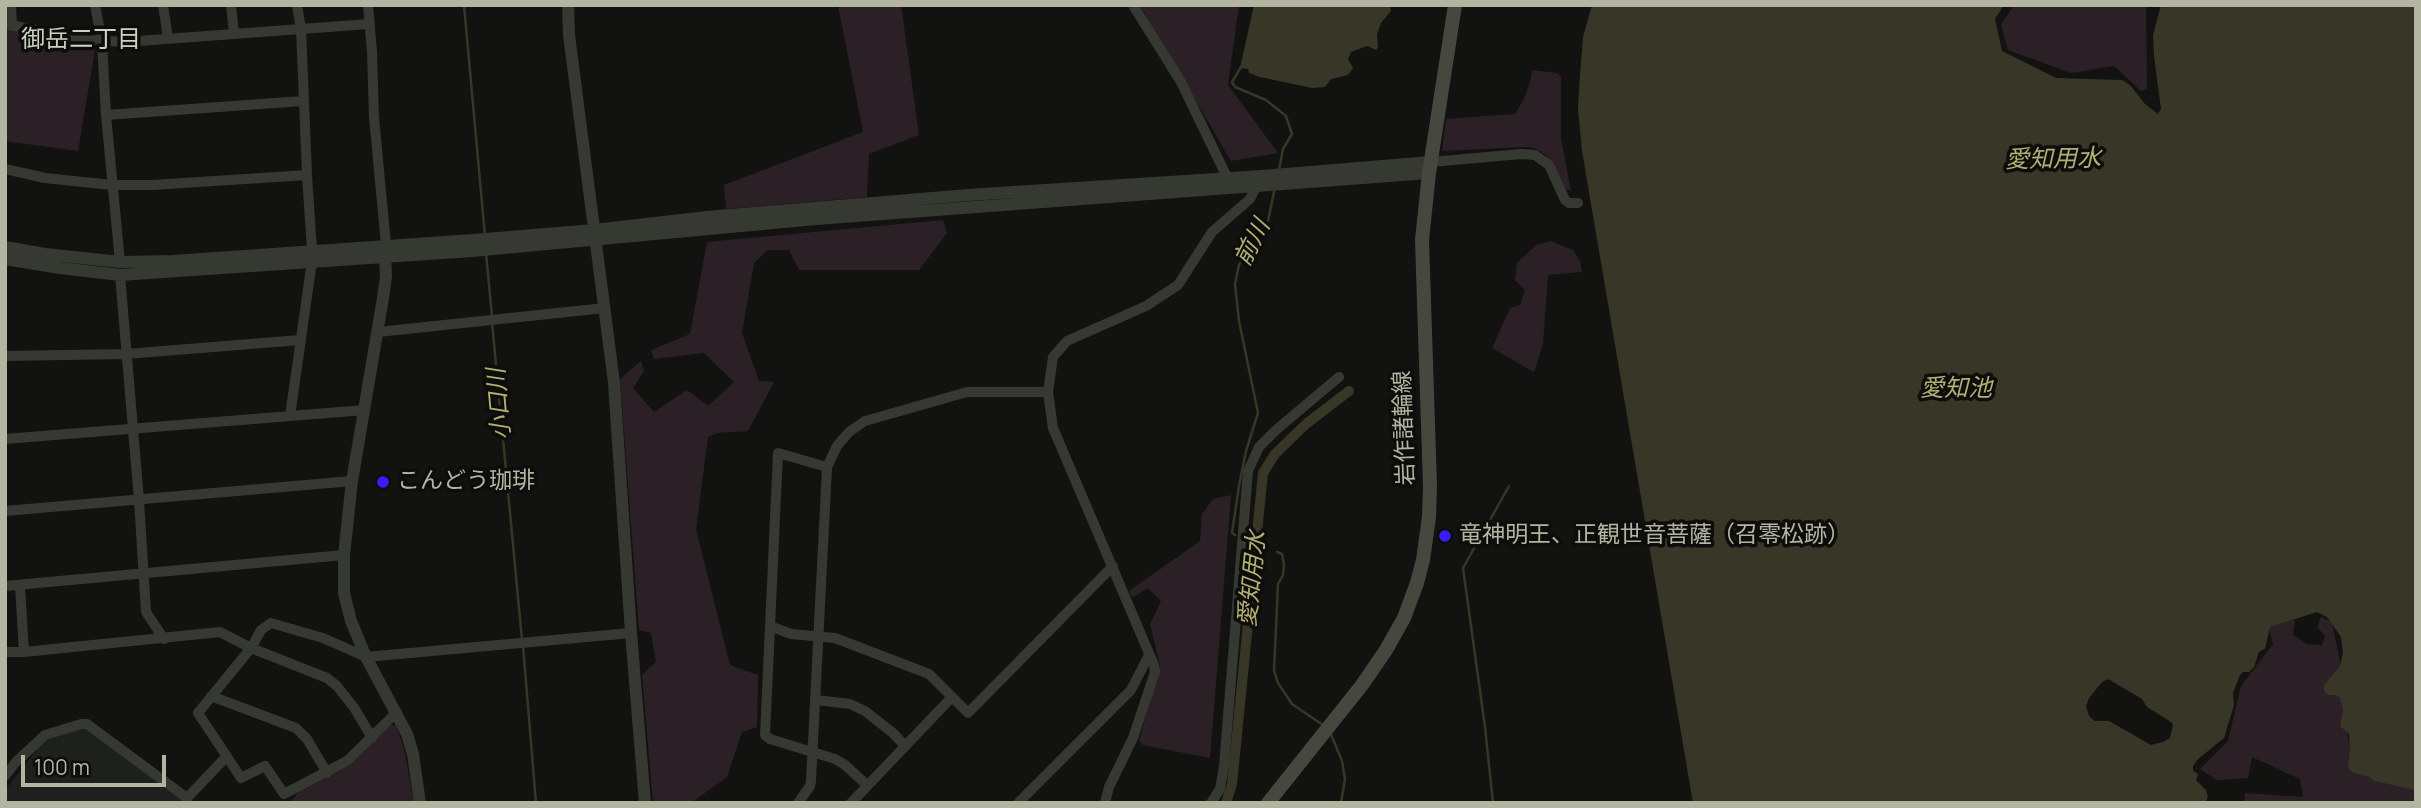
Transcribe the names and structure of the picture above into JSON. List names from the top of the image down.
{
  "streets": {
    "main road": ["岩作諸輪線"]
  },
  "districts": ["御岳二丁目"],
  "water": [
    "愛知用水",
    "前川",
    "愛知池",
    "小口川"
  ],
  "places": ["こんどう珈琲", "竜神明王、正観世音菩薩（召零松跡）"],
  "scale_bar": "100 m"
}
